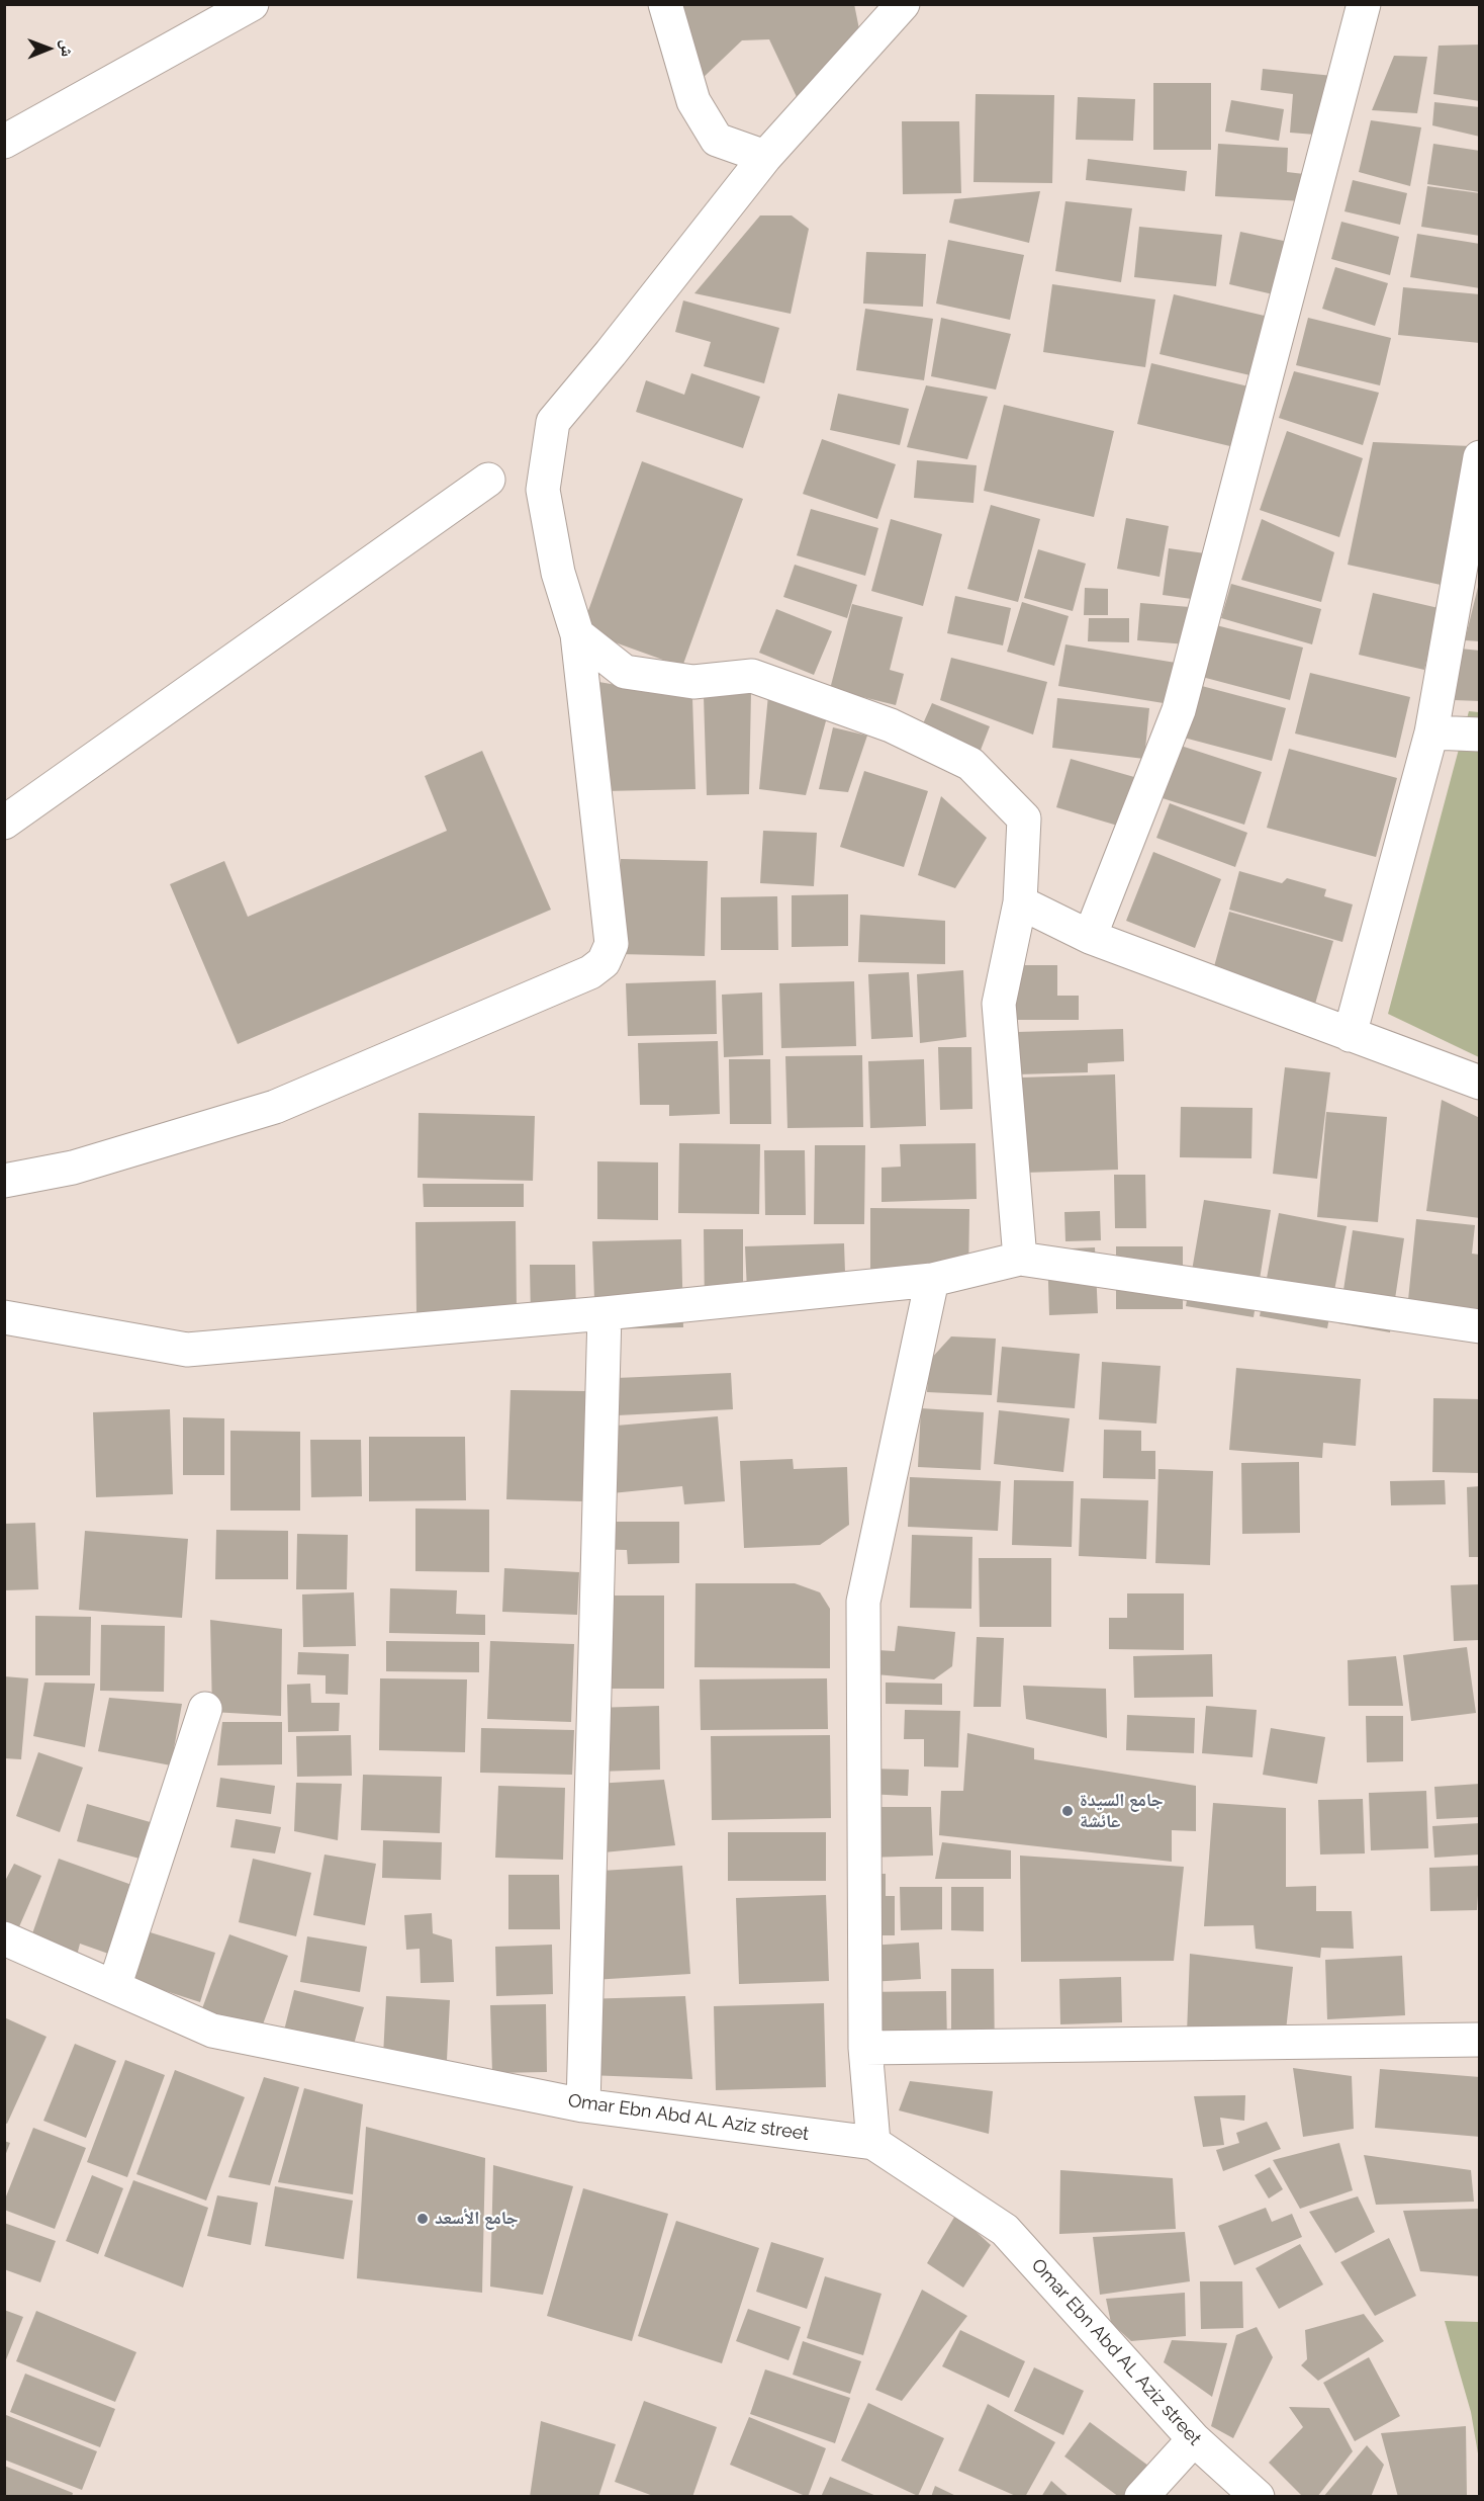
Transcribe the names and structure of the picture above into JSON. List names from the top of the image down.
{
  "streets": {
    "street": ["Omar Ebn Abd AL Aziz street"]
  },
  "places": ["جامع السيدة عائشة", "جامع الأسعد"],
  "north": "right"
}
